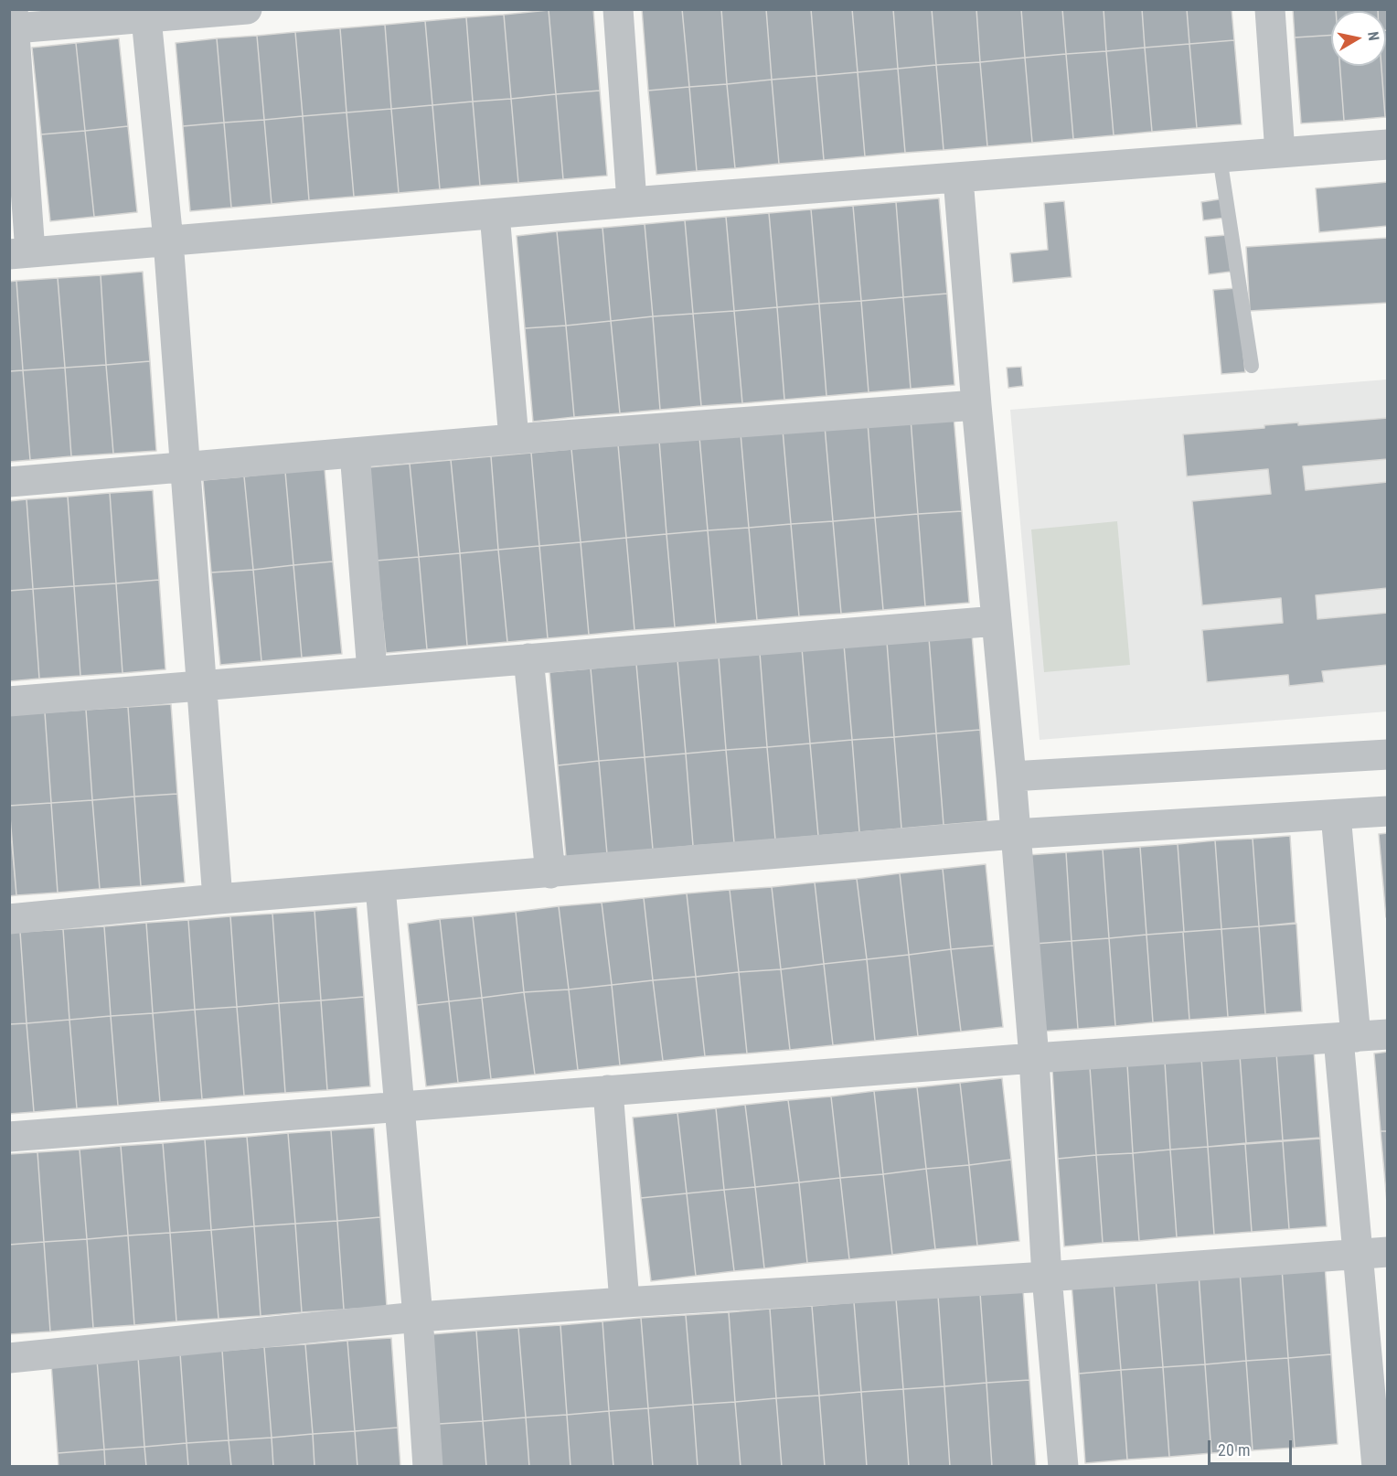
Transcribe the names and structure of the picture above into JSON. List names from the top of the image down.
{
  "scale_bar": "20 m",
  "north": "right"
}
